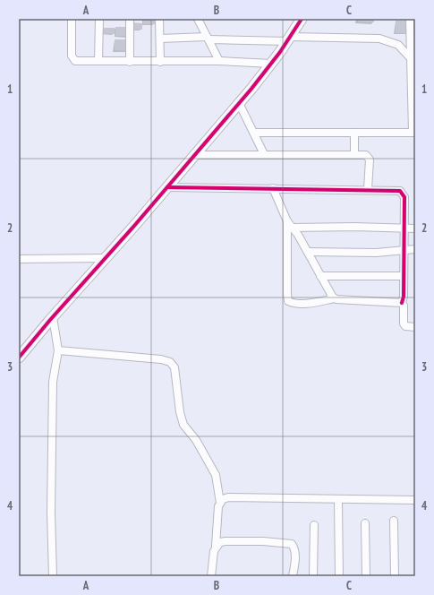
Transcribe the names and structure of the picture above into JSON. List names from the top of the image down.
{
  "grid": {
    "columns": ["A", "B", "C"],
    "rows": [
      "1",
      "2",
      "3",
      "4"
    ]
  }
}
